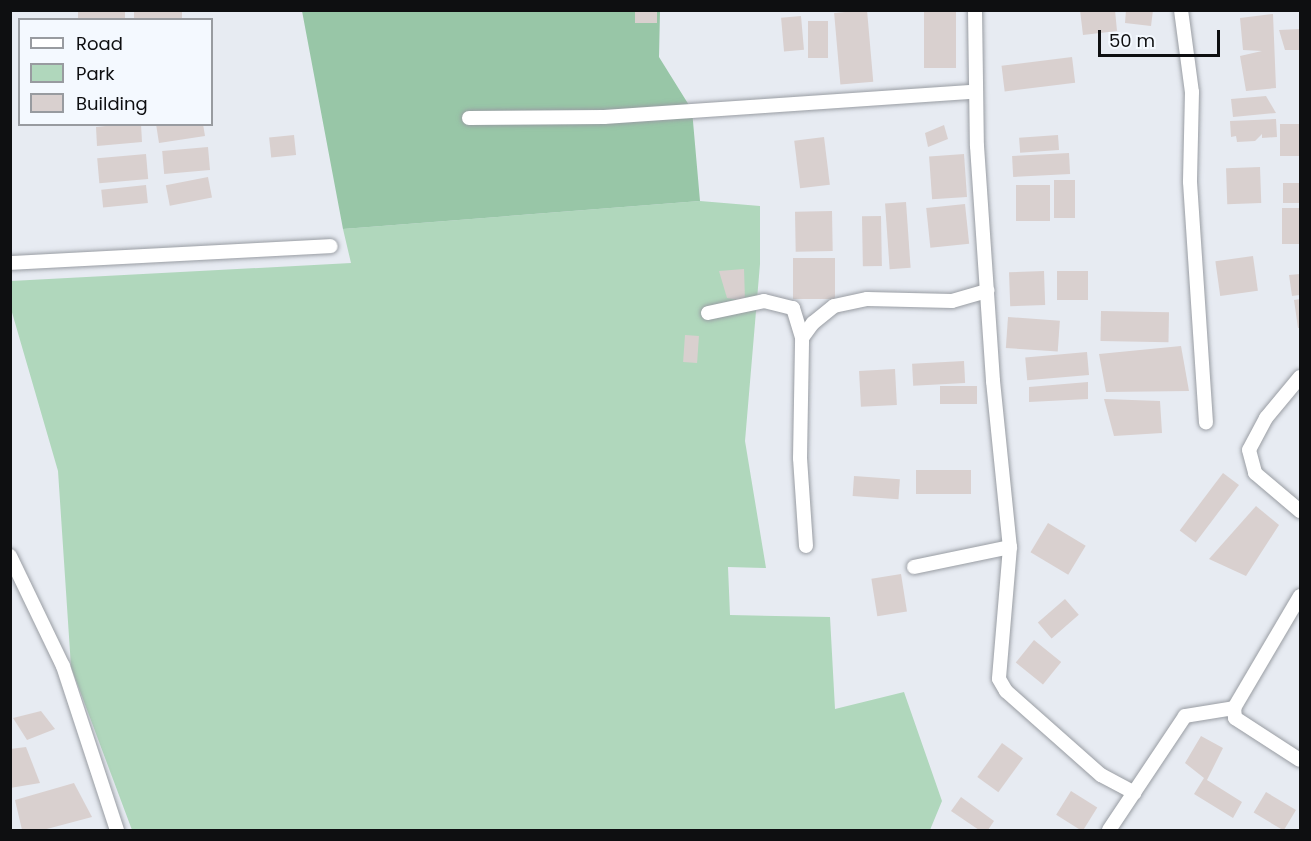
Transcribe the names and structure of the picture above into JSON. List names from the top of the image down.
{
  "legend": ["Road", "Park", "Building"],
  "scale_bar": "50 m"
}
